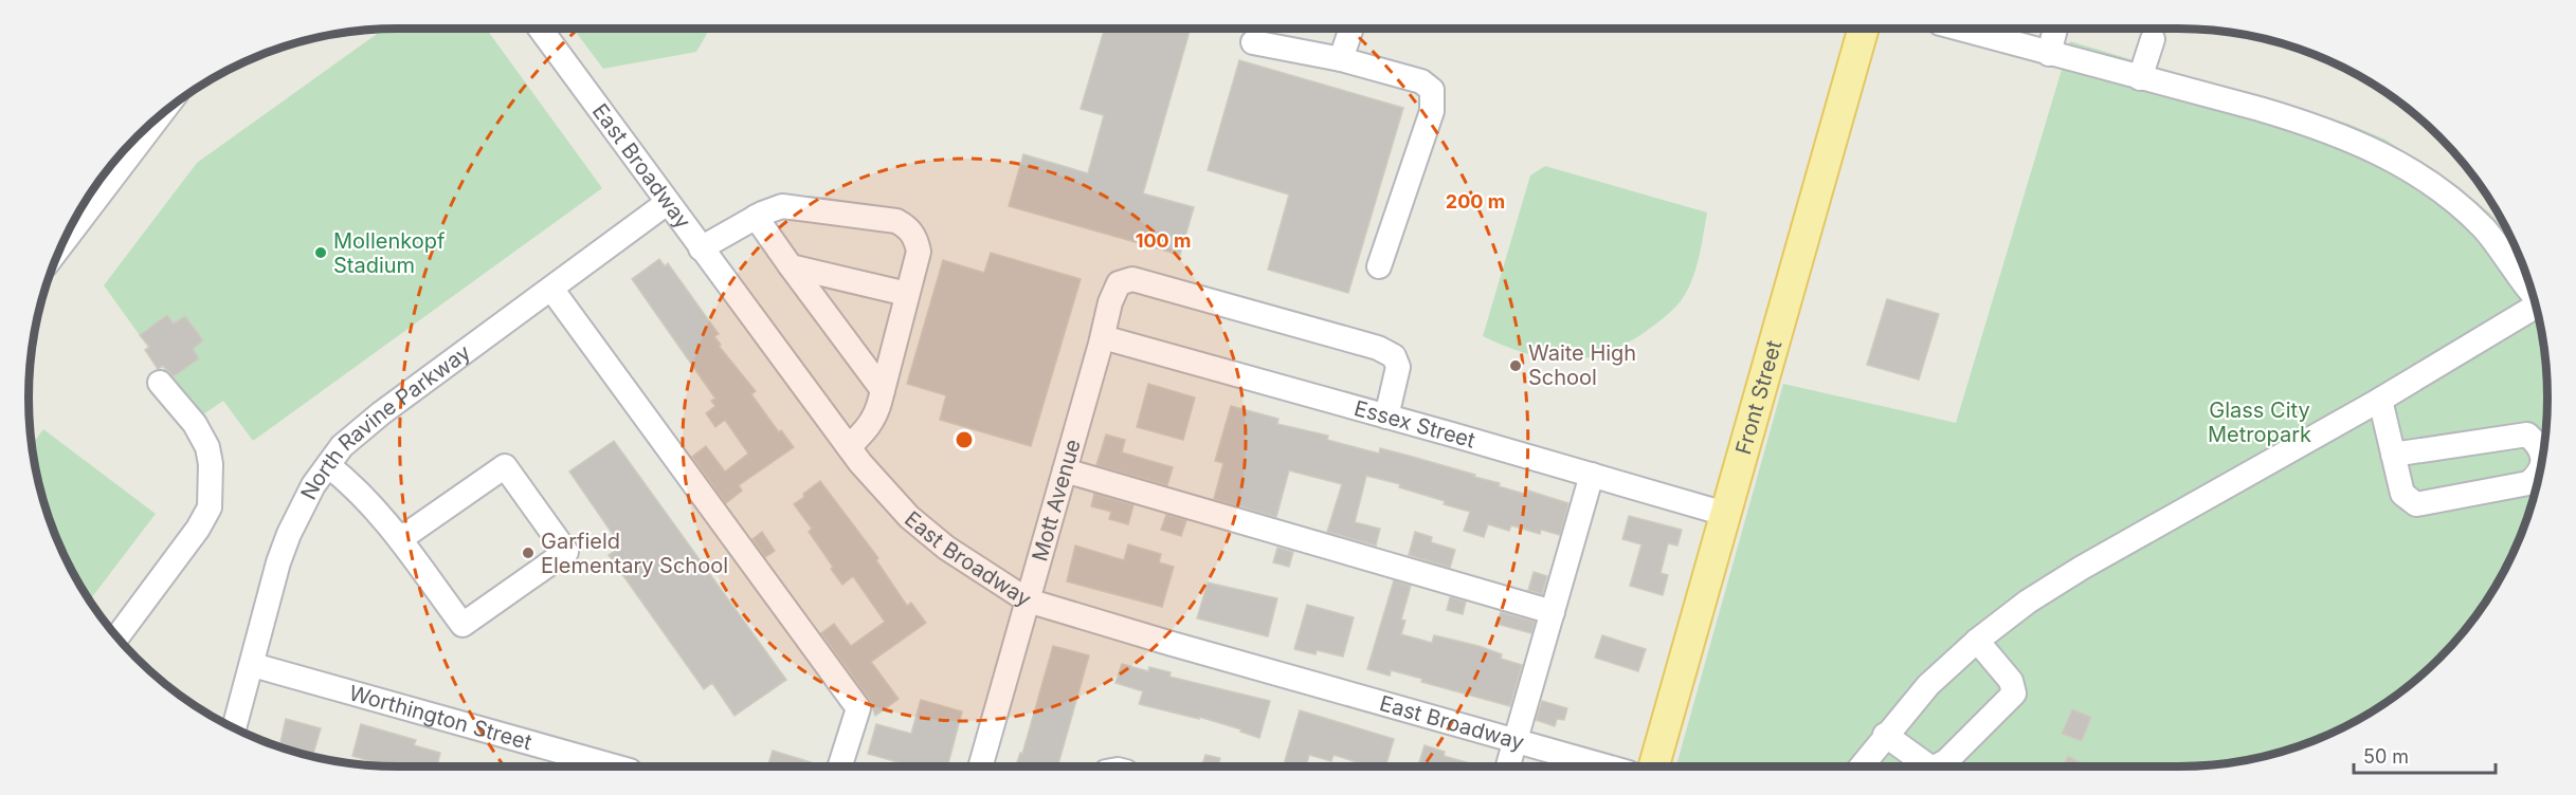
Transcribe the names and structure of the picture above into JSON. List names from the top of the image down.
{
  "streets": {
    "main road": ["Front Street"],
    "street": [
      "East Broadway",
      "Essex Street",
      "North Ravine Parkway",
      "Mott Avenue",
      "Worthington Street"
    ]
  },
  "crossings": [
    ["East Broadway", "North Ravine Parkway"],
    ["East Broadway", "Mott Avenue"],
    ["Front Street", "Essex Street"],
    ["Essex Street", "Mott Avenue"],
    ["North Ravine Parkway", "Worthington Street"]
  ],
  "parks": ["Glass City Metropark"],
  "places": ["Mollenkopf Stadium", "Waite High School", "Garfield Elementary School"],
  "scale_bar": "50 m",
  "rings": ["200 m", "100 m"]
}
